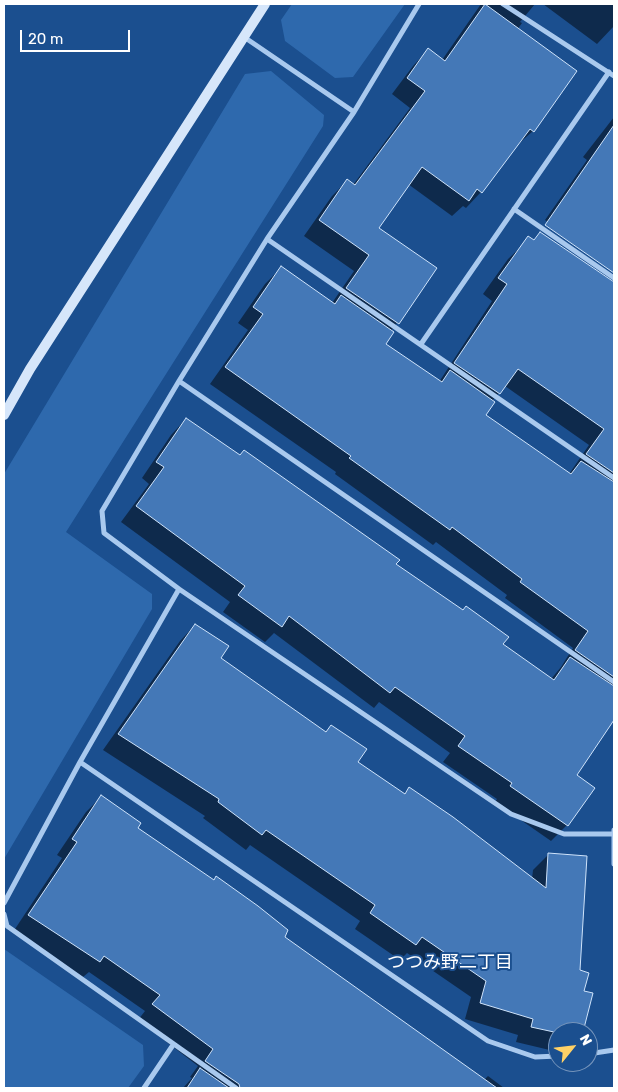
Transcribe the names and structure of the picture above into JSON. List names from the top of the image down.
{
  "districts": ["つつみ野二丁目"],
  "scale_bar": "20 m",
  "north": "top right"
}
